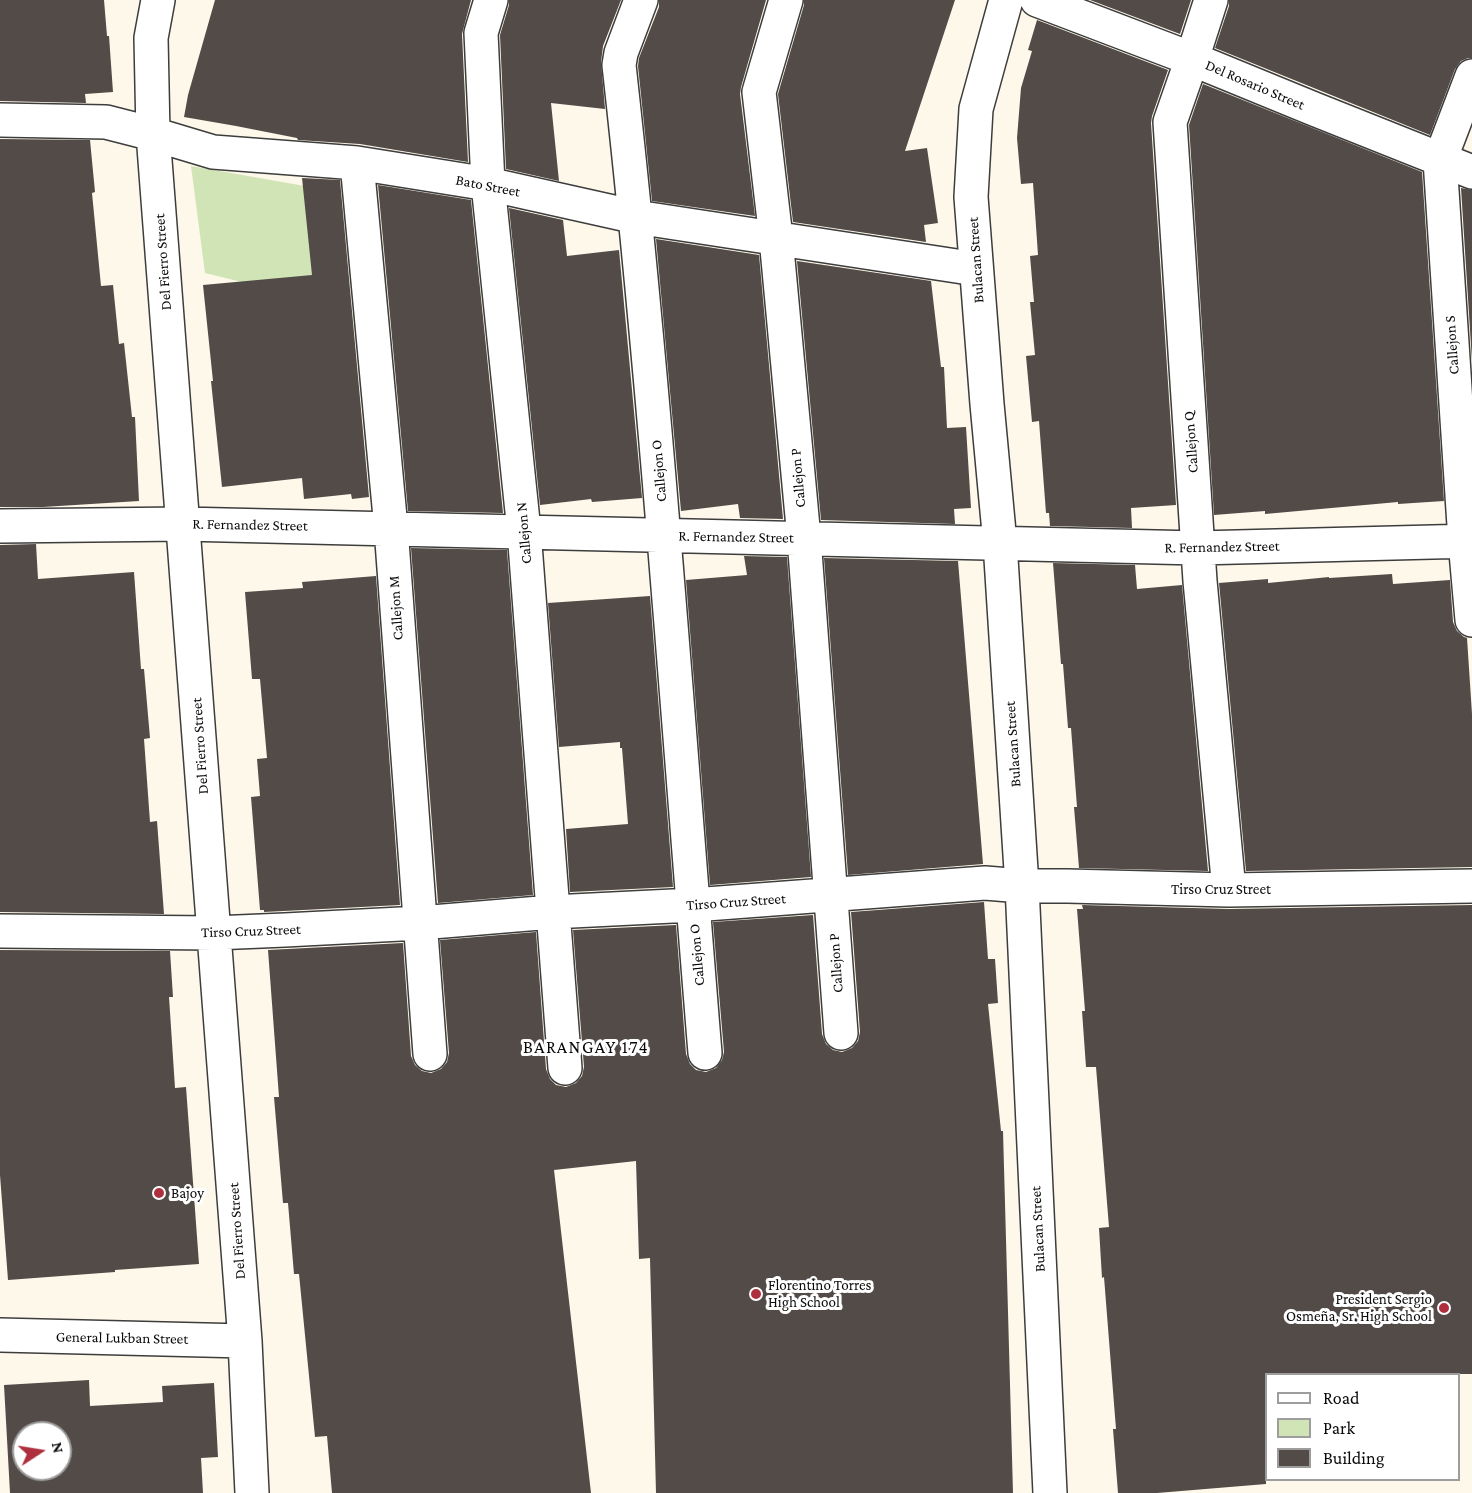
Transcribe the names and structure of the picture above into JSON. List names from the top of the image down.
{
  "streets": {
    "street": [
      "Del Rosario Street",
      "Bato Street",
      "Bulacan Street",
      "Del Fierro Street",
      "Callejon S",
      "Callejon Q",
      "Callejon O",
      "Callejon P",
      "R. Fernandez Street",
      "Callejon N",
      "Callejon M",
      "Tirso Cruz Street",
      "General Lukban Street"
    ]
  },
  "crossings": [
    ["Del Rosario Street", "Callejon S"],
    ["Del Rosario Street", "Callejon Q"],
    ["Bato Street", "Bulacan Street"],
    ["Bato Street", "Del Fierro Street"],
    ["Bato Street", "Callejon O"],
    ["Bato Street", "Callejon P"],
    ["Bato Street", "Callejon N"],
    ["Bato Street", "Callejon M"],
    ["Bulacan Street", "R. Fernandez Street"],
    ["Bulacan Street", "Tirso Cruz Street"],
    ["Del Fierro Street", "R. Fernandez Street"],
    ["Del Fierro Street", "Tirso Cruz Street"],
    ["Del Fierro Street", "General Lukban Street"],
    ["Callejon S", "R. Fernandez Street"],
    ["Callejon Q", "R. Fernandez Street"],
    ["Callejon Q", "Tirso Cruz Street"],
    ["Callejon O", "R. Fernandez Street"],
    ["Callejon O", "Tirso Cruz Street"],
    ["Callejon P", "R. Fernandez Street"],
    ["Callejon P", "Tirso Cruz Street"],
    ["R. Fernandez Street", "Callejon N"],
    ["R. Fernandez Street", "Callejon M"],
    ["Callejon N", "Tirso Cruz Street"],
    ["Callejon M", "Tirso Cruz Street"]
  ],
  "districts": ["BARANGAY 174"],
  "places": ["Bajoy", "Florentino Torres High School", "President Sergio Osmeña, Sr. High School"],
  "legend": ["Road", "Park", "Building"],
  "north": "right"
}
